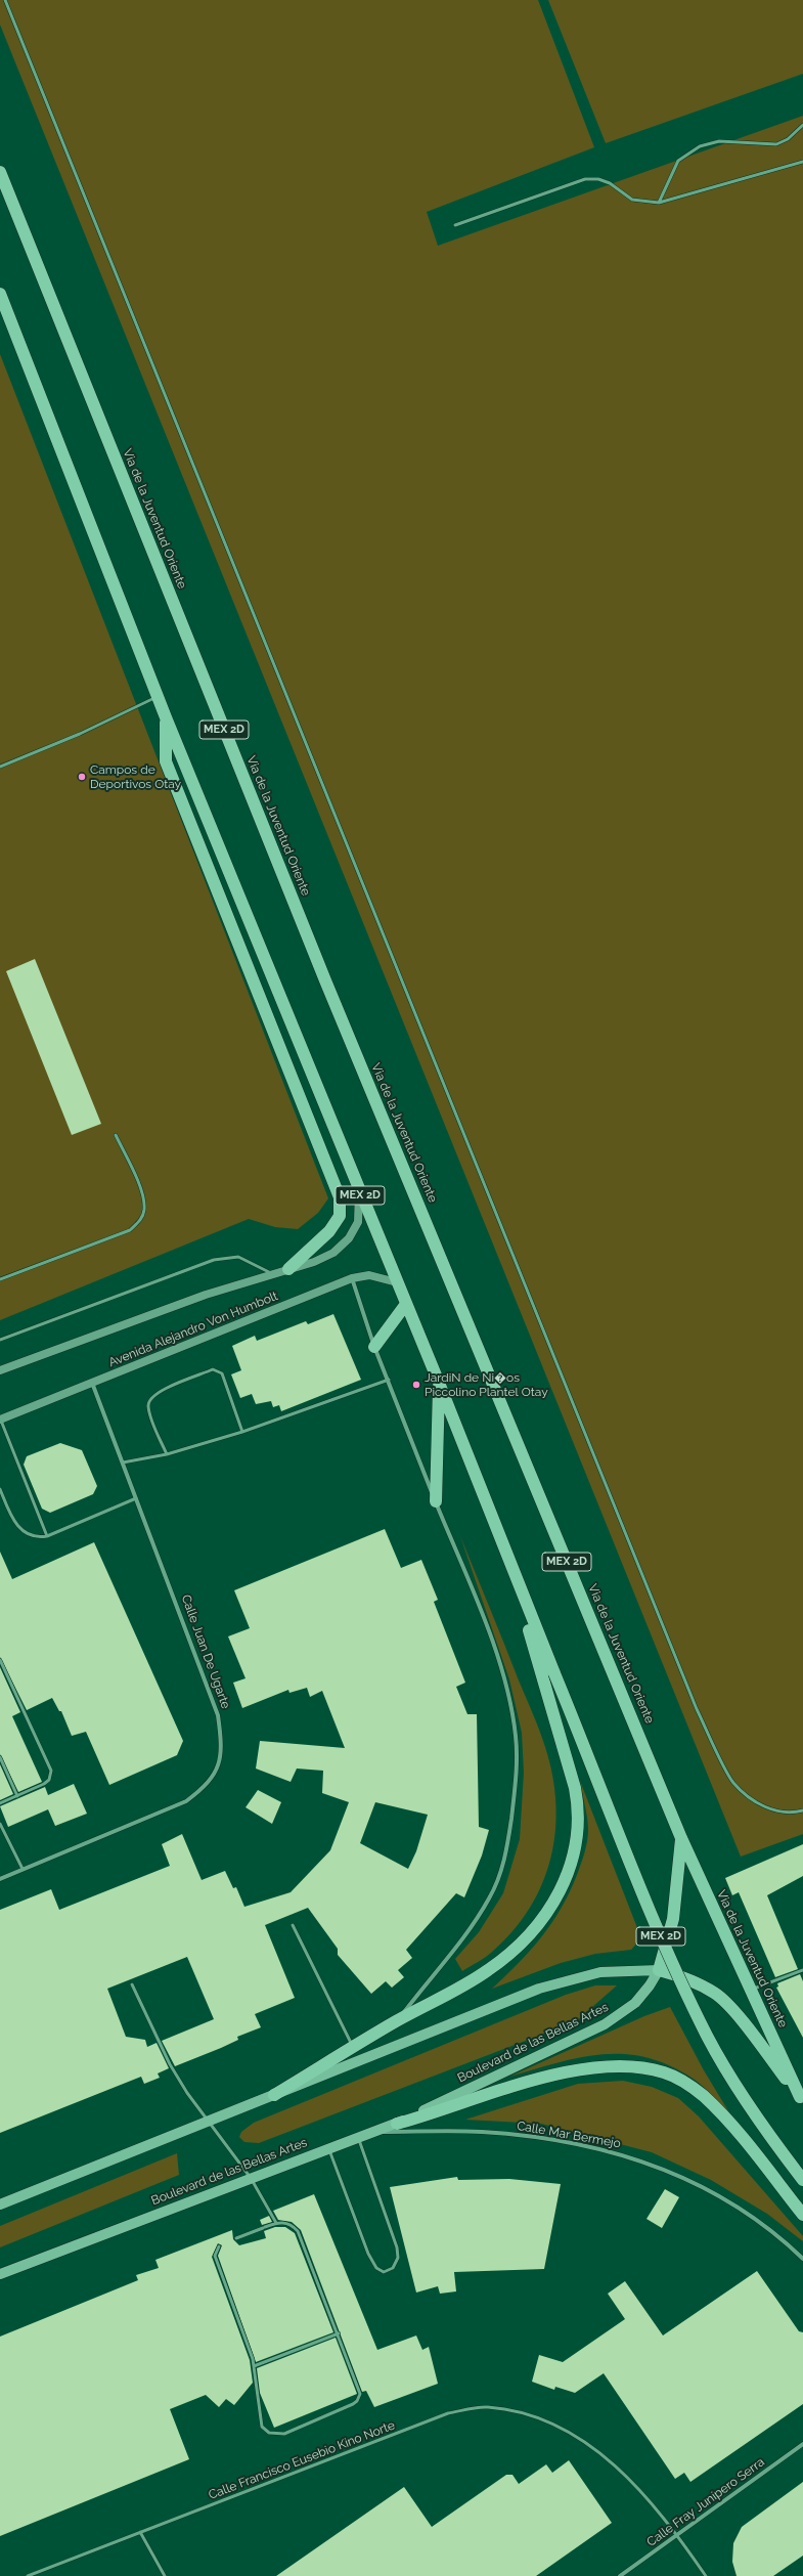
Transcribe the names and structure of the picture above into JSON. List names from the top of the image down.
{
  "streets": {
    "highway": ["Via de la Juventud Oriente", "MEX 2D"],
    "main road": ["Avenida Alejandro Von Humbolt", "Boulevard de las Bellas Artes"],
    "street": ["Calle Juan De Ugarte", "Calle Mar Bermejo", "Calle Fray Junípero Serra"],
    "lane": ["Calle Francisco Eusebio Kino Norte"]
  },
  "crossings": [
    ["MEX 2D", "Avenida Alejandro Von Humbolt"],
    ["Avenida Alejandro Von Humbolt", "Calle Juan De Ugarte"],
    ["Boulevard de las Bellas Artes", "Calle Mar Bermejo"],
    ["Calle Francisco Eusebio Kino Norte", "Calle Fray Junípero Serra"]
  ],
  "places": ["Campos de Deportivos Otay", "JardiN de Ni�os Piccolino Plantel Otay"]
}
